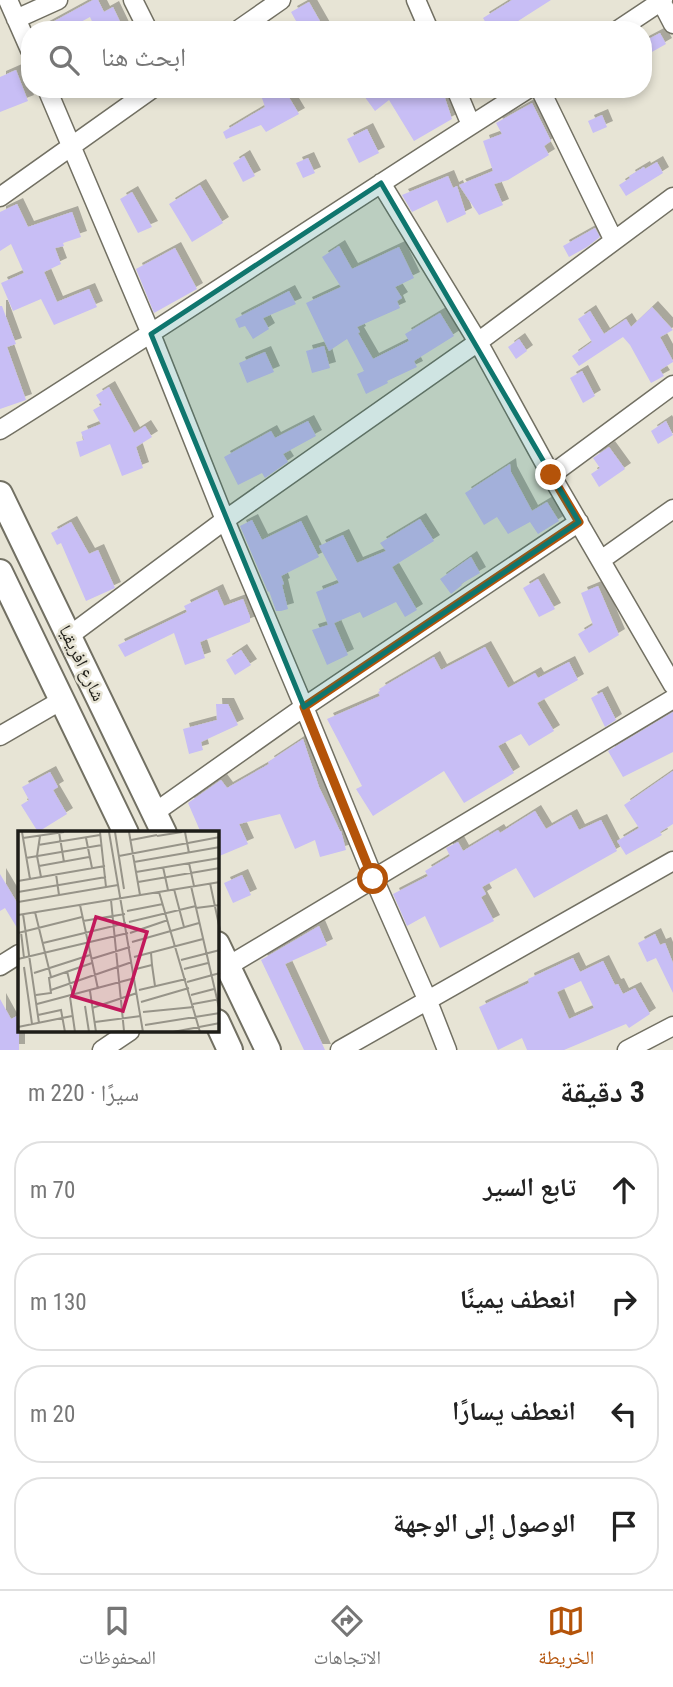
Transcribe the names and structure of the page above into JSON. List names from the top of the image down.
{
  "streets": {
    "street": ["شارع افريقيا"]
  },
  "page": {
    "search": "ابحث هنا",
    "heading": ["3 دقيقة", "سيرًا · 220 m"],
    "list": [
      ["تابع السير", "70 m"],
      ["انعطف يمينًا", "130 m"],
      ["انعطف يسارًا", "20 m"],
      "الوصول إلى الوجهة"
    ],
    "nav": ["الخريطة", "الاتجاهات", "المحفوظات"]
  }
}
